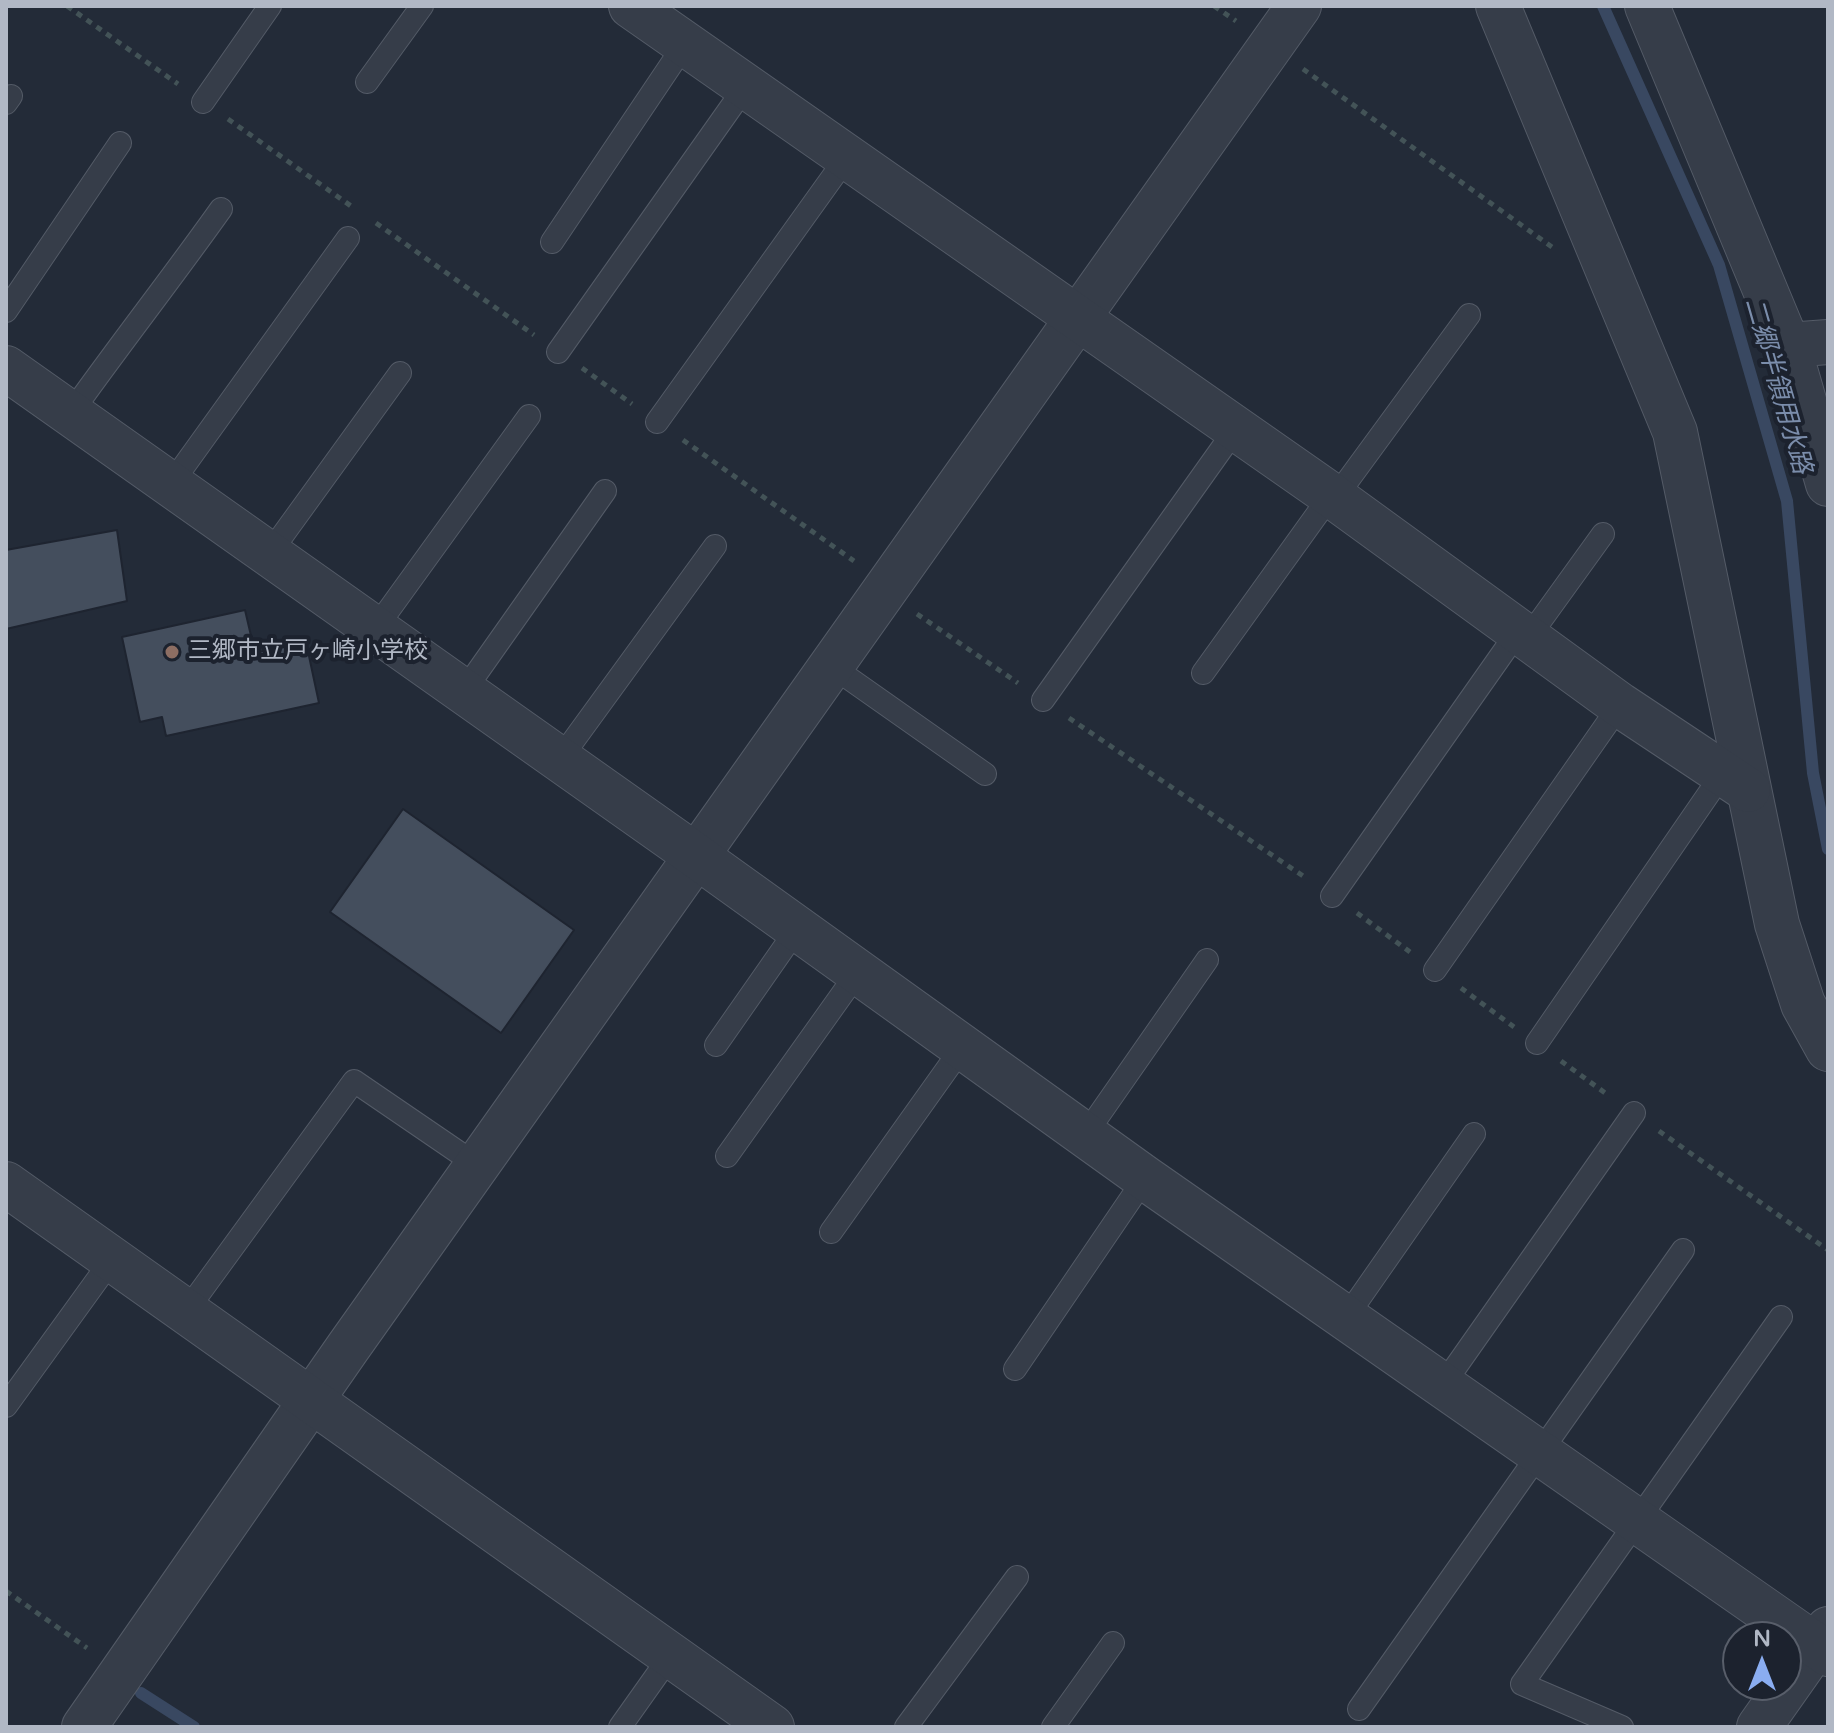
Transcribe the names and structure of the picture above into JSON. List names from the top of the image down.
{
  "water": ["二郷半領用水路"],
  "places": ["三郷市立戸ヶ崎小学校"],
  "north": "top"
}
